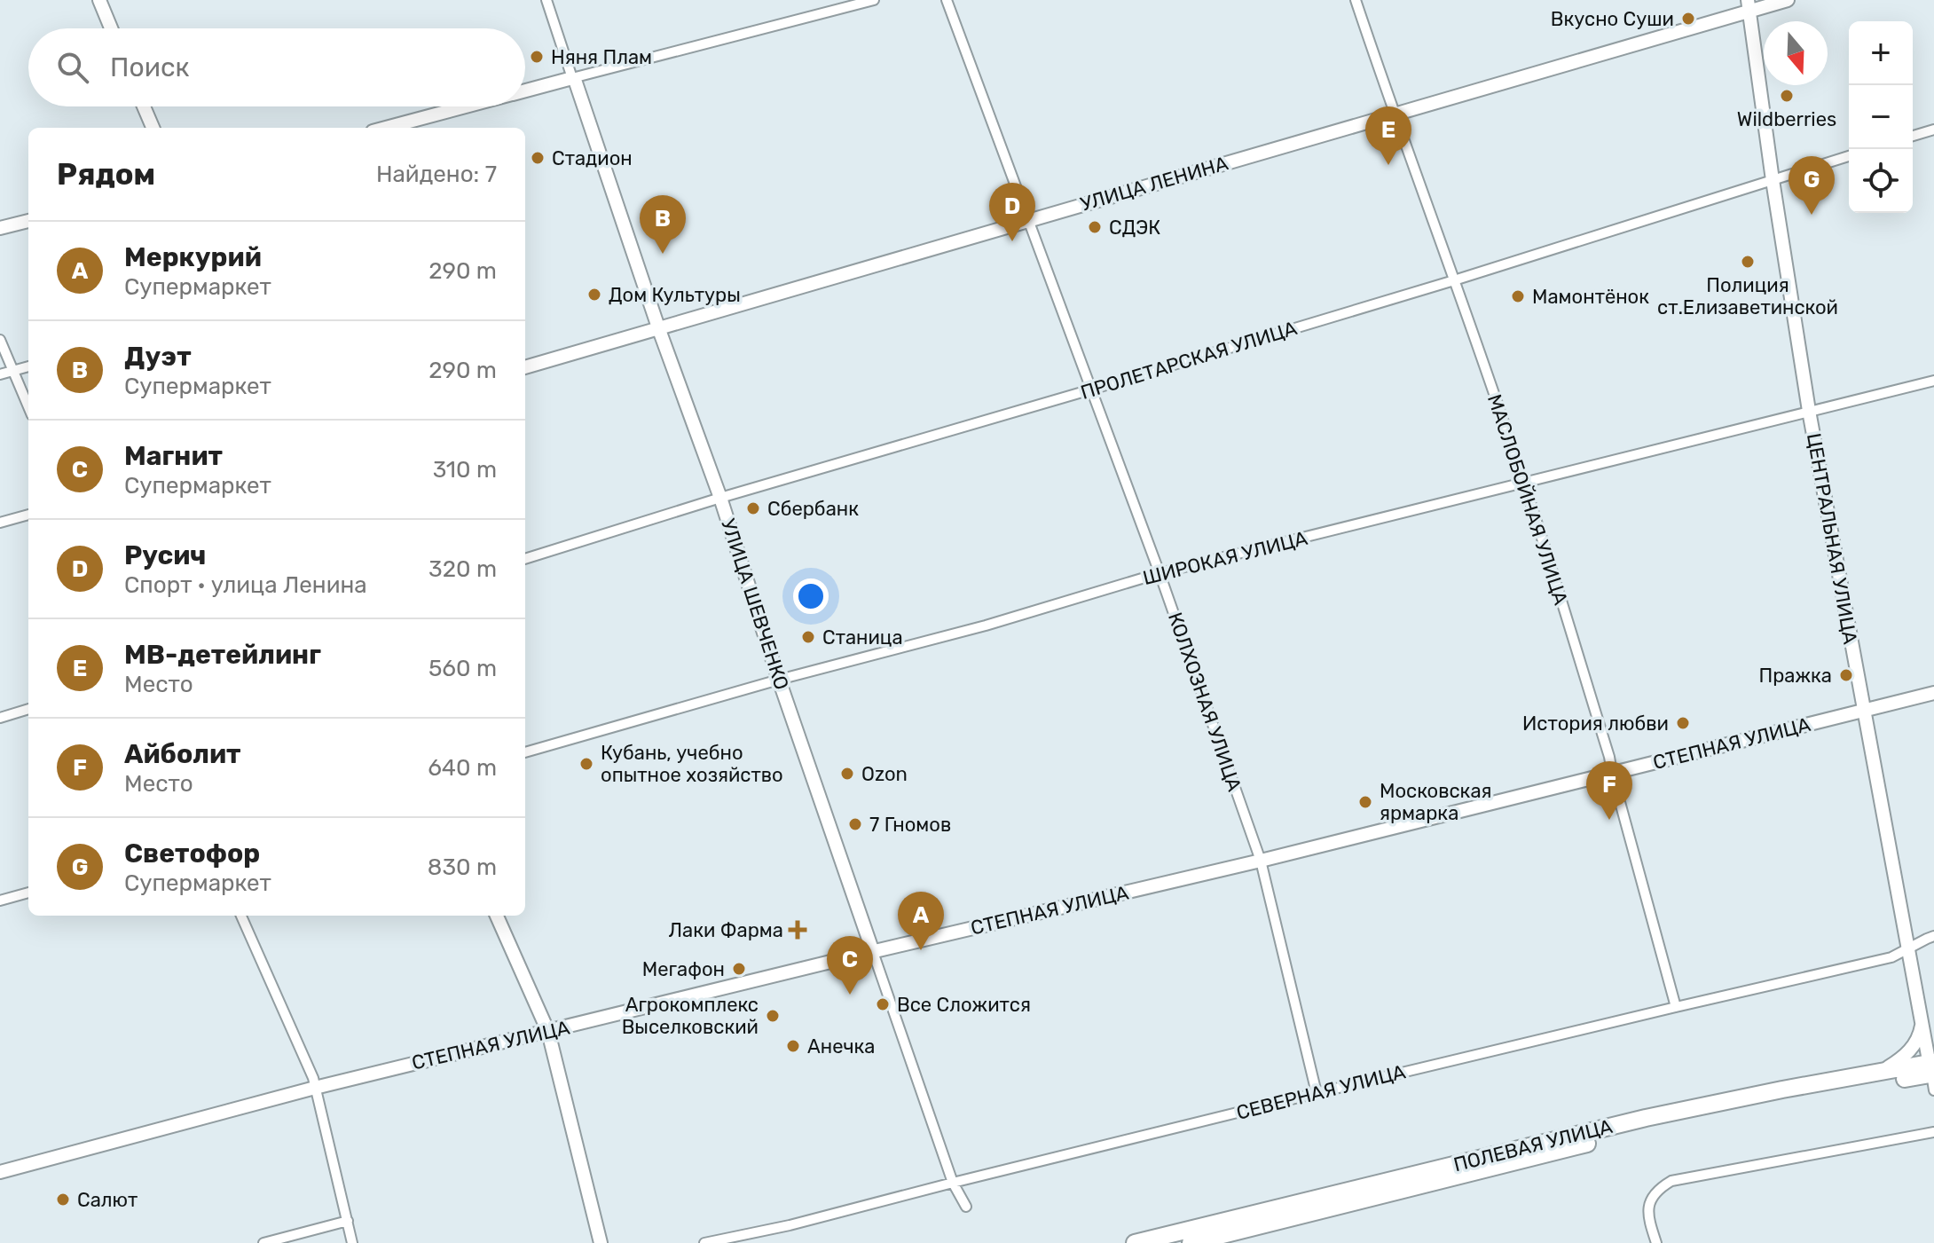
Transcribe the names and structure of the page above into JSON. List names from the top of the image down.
{
  "streets": {
    "highway": ["ПОЛЕВАЯ УЛИЦА"],
    "street": [
      "УЛИЦА ЛЕНИНА",
      "ПРОЛЕТАРСКАЯ УЛИЦА",
      "МАСЛОБОЙНАЯ УЛИЦА",
      "ЦЕНТРАЛЬНАЯ УЛИЦА",
      "ШИРОКАЯ УЛИЦА",
      "УЛИЦА ШЕВЧЕНКО",
      "КОЛХОЗНАЯ УЛИЦА",
      "СТЕПНАЯ УЛИЦА",
      "СЕВЕРНАЯ УЛИЦА"
    ]
  },
  "crossings": [
    ["УЛИЦА ЛЕНИНА", "МАСЛОБОЙНАЯ УЛИЦА"],
    ["УЛИЦА ЛЕНИНА", "ЦЕНТРАЛЬНАЯ УЛИЦА"],
    ["УЛИЦА ЛЕНИНА", "УЛИЦА ШЕВЧЕНКО"],
    ["УЛИЦА ЛЕНИНА", "КОЛХОЗНАЯ УЛИЦА"],
    ["ПРОЛЕТАРСКАЯ УЛИЦА", "МАСЛОБОЙНАЯ УЛИЦА"],
    ["ПРОЛЕТАРСКАЯ УЛИЦА", "ЦЕНТРАЛЬНАЯ УЛИЦА"],
    ["ПРОЛЕТАРСКАЯ УЛИЦА", "УЛИЦА ШЕВЧЕНКО"],
    ["ПРОЛЕТАРСКАЯ УЛИЦА", "КОЛХОЗНАЯ УЛИЦА"],
    ["МАСЛОБОЙНАЯ УЛИЦА", "ШИРОКАЯ УЛИЦА"],
    ["МАСЛОБОЙНАЯ УЛИЦА", "СТЕПНАЯ УЛИЦА"],
    ["МАСЛОБОЙНАЯ УЛИЦА", "СЕВЕРНАЯ УЛИЦА"],
    ["ЦЕНТРАЛЬНАЯ УЛИЦА", "ШИРОКАЯ УЛИЦА"],
    ["ЦЕНТРАЛЬНАЯ УЛИЦА", "СТЕПНАЯ УЛИЦА"],
    ["ЦЕНТРАЛЬНАЯ УЛИЦА", "СЕВЕРНАЯ УЛИЦА"],
    ["ЦЕНТРАЛЬНАЯ УЛИЦА", "ПОЛЕВАЯ УЛИЦА"],
    ["ШИРОКАЯ УЛИЦА", "УЛИЦА ШЕВЧЕНКО"],
    ["ШИРОКАЯ УЛИЦА", "КОЛХОЗНАЯ УЛИЦА"],
    ["УЛИЦА ШЕВЧЕНКО", "СТЕПНАЯ УЛИЦА"],
    ["УЛИЦА ШЕВЧЕНКО", "СЕВЕРНАЯ УЛИЦА"],
    ["КОЛХОЗНАЯ УЛИЦА", "СТЕПНАЯ УЛИЦА"],
    ["КОЛХОЗНАЯ УЛИЦА", "СЕВЕРНАЯ УЛИЦА"]
  ],
  "places": {
    "other": [
      "Вкусно Суши",
      "Няня Плам",
      "Wildberries",
      "Стадион",
      "СДЭК",
      "Полиция ст.Елизаветинской",
      "Дом Культуры",
      "Мамонтёнок",
      "Сбербанк",
      "Станица",
      "Пражка",
      "История любви",
      "Кубань, учебно опытное хозяйство",
      "Ozon",
      "Московская ярмарка",
      "7 Гномов",
      "Мегафон",
      "Все Сложится",
      "Агрокомплекс Выселковский",
      "Анечка",
      "Салют"
    ],
    "health": ["Лаки Фарма"]
  },
  "north": "bottom",
  "page": {
    "map_buttons": ["+", "−"],
    "search": "Поиск",
    "pins": [
      "E",
      "G",
      "D",
      "B",
      "F",
      "A",
      "C"
    ],
    "heading": ["Рядом", "Найдено: 7"],
    "list": [
      {
        "mark": "A",
        "name": "Меркурий",
        "note": "Супермаркет",
        "value": "290 m"
      },
      {
        "mark": "B",
        "name": "Дуэт",
        "note": "Супермаркет",
        "value": "290 m"
      },
      {
        "mark": "C",
        "name": "Магнит",
        "note": "Супермаркет",
        "value": "310 m"
      },
      {
        "mark": "D",
        "name": "Русич",
        "note": "Спорт · улица Ленина",
        "value": "320 m"
      },
      {
        "mark": "E",
        "name": "MB-детейлинг",
        "note": "Место",
        "value": "560 m"
      },
      {
        "mark": "F",
        "name": "Айболит",
        "note": "Место",
        "value": "640 m"
      },
      {
        "mark": "G",
        "name": "Светофор",
        "note": "Супермаркет",
        "value": "830 m"
      }
    ]
  }
}
